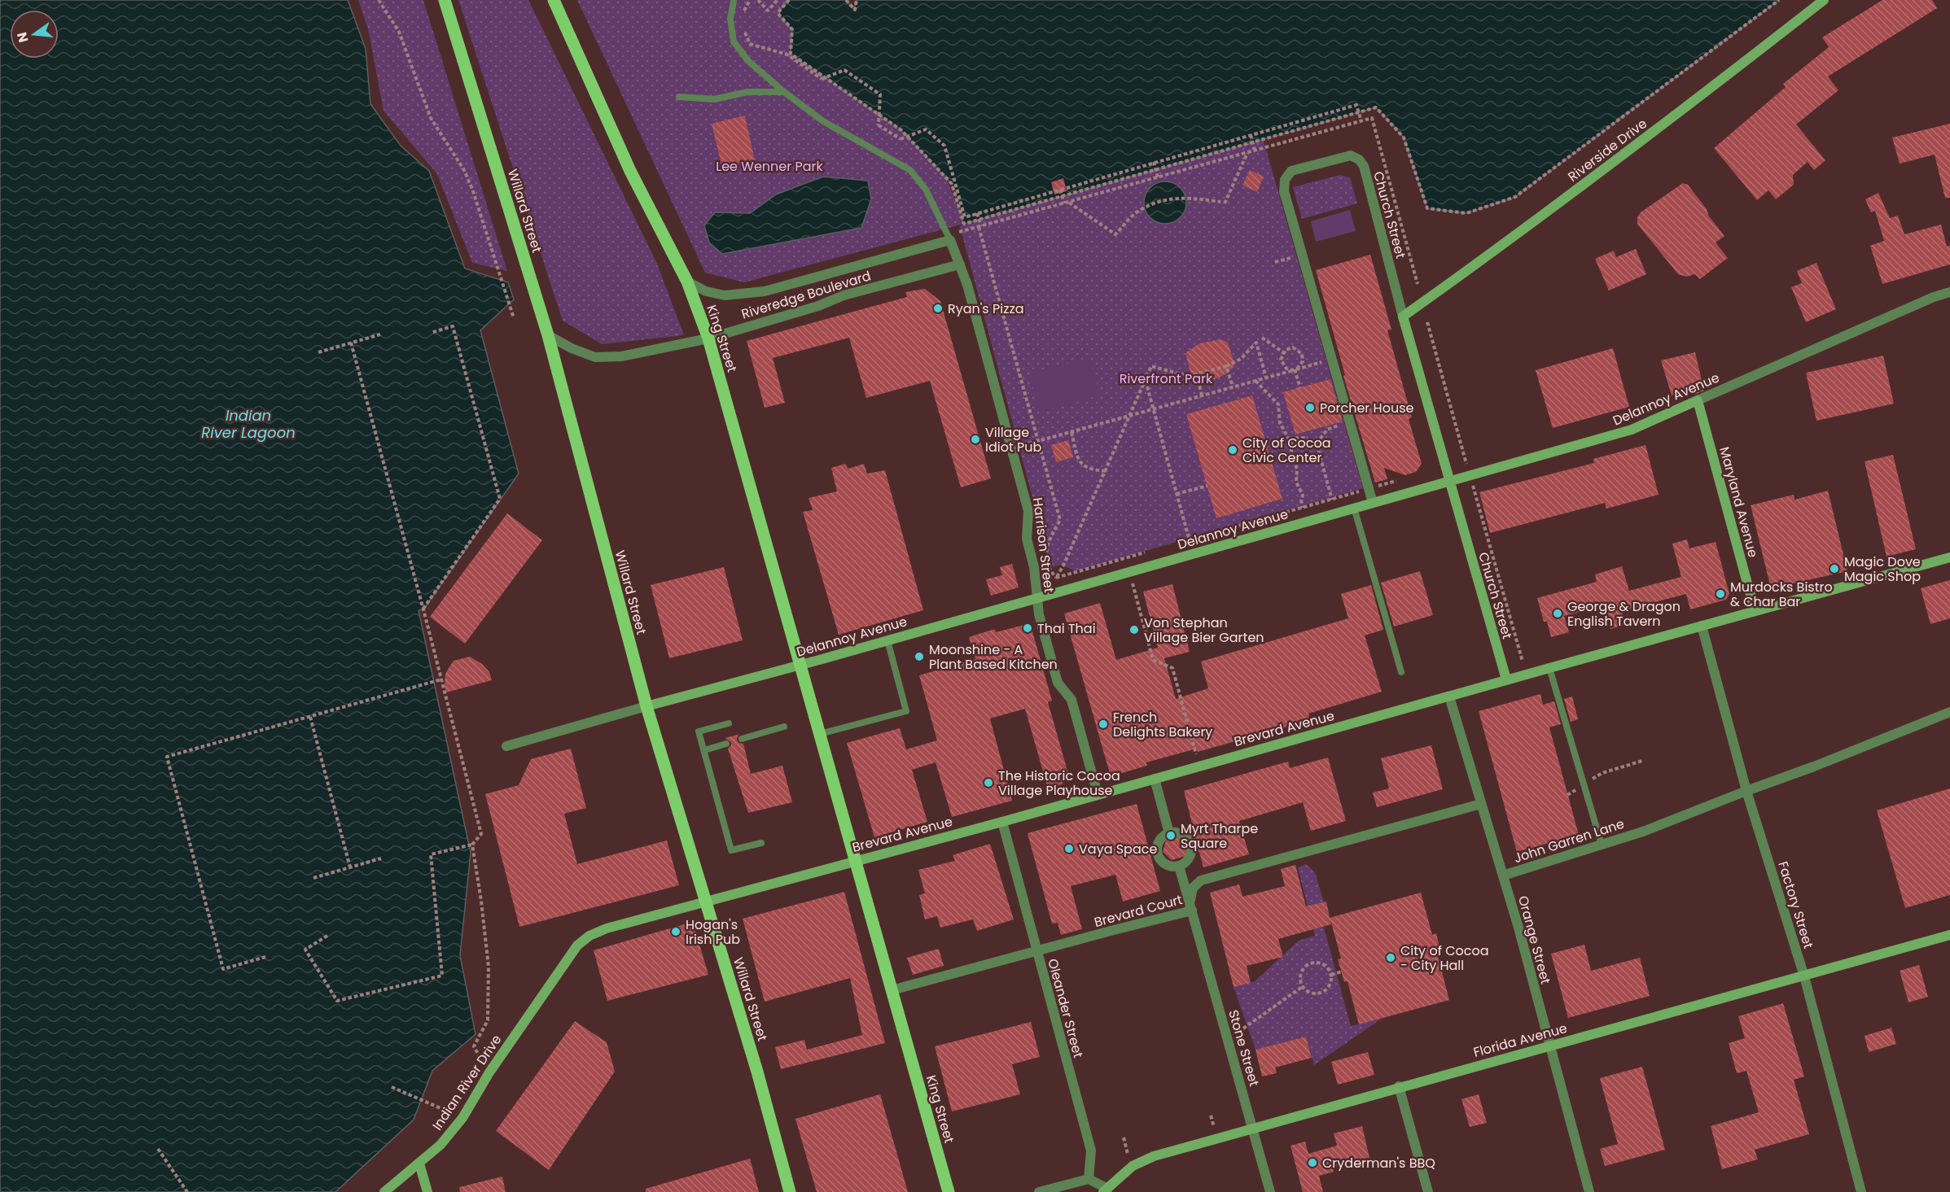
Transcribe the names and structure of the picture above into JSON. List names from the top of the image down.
{
  "streets": {
    "main road": ["Willard Street", "King Street"],
    "street": [
      "Riverside Drive",
      "Church Street",
      "Riveredge Boulevard",
      "Delannoy Avenue",
      "Maryland Avenue",
      "Harrison Street",
      "Brevard Avenue",
      "John Garren Lane",
      "Factory Street",
      "Brevard Court",
      "Orange Street",
      "Oleander Street",
      "Florida Avenue",
      "Stone Street",
      "Indian River Drive"
    ]
  },
  "crossings": [
    ["Riverside Drive", "Church Street"],
    ["Willard Street", "Riveredge Boulevard"],
    ["Willard Street", "Delannoy Avenue"],
    ["Willard Street", "Brevard Avenue"],
    ["Church Street", "Delannoy Avenue"],
    ["Church Street", "Brevard Avenue"],
    ["Riveredge Boulevard", "King Street"],
    ["Riveredge Boulevard", "Harrison Street"],
    ["King Street", "Delannoy Avenue"],
    ["King Street", "Brevard Avenue"],
    ["King Street", "Brevard Court"],
    ["Delannoy Avenue", "Maryland Avenue"],
    ["Delannoy Avenue", "Harrison Street"],
    ["Maryland Avenue", "Brevard Avenue"],
    ["Harrison Street", "Brevard Avenue"],
    ["Brevard Avenue", "Factory Street"],
    ["Brevard Avenue", "Orange Street"],
    ["Brevard Avenue", "Oleander Street"],
    ["Brevard Avenue", "Indian River Drive"],
    ["John Garren Lane", "Factory Street"],
    ["John Garren Lane", "Orange Street"],
    ["Factory Street", "Florida Avenue"],
    ["Brevard Court", "Orange Street"],
    ["Brevard Court", "Oleander Street"],
    ["Brevard Court", "Stone Street"],
    ["Orange Street", "Florida Avenue"],
    ["Florida Avenue", "Stone Street"]
  ],
  "water": ["Indian River Lagoon"],
  "parks": ["Lee Wenner Park", "Riverfront Park"],
  "places": [
    "Ryan's Pizza",
    "Porcher House",
    "Village Idiot Pub",
    "City of Cocoa Civic Center",
    "Magic Dove Magic Shop",
    "Murdocks Bistro & Char Bar",
    "George & Dragon English Tavern",
    "Thai Thai",
    "Von Stephan Village Bier Garten",
    "Moonshine - A Plant Based Kitchen",
    "French Delights Bakery",
    "The Historic Cocoa Village Playhouse",
    "Myrt Tharpe Square",
    "Vaya Space",
    "Hogan's Irish Pub",
    "City of Cocoa - City Hall",
    "Cryderman's BBQ"
  ],
  "north": "left"
}
